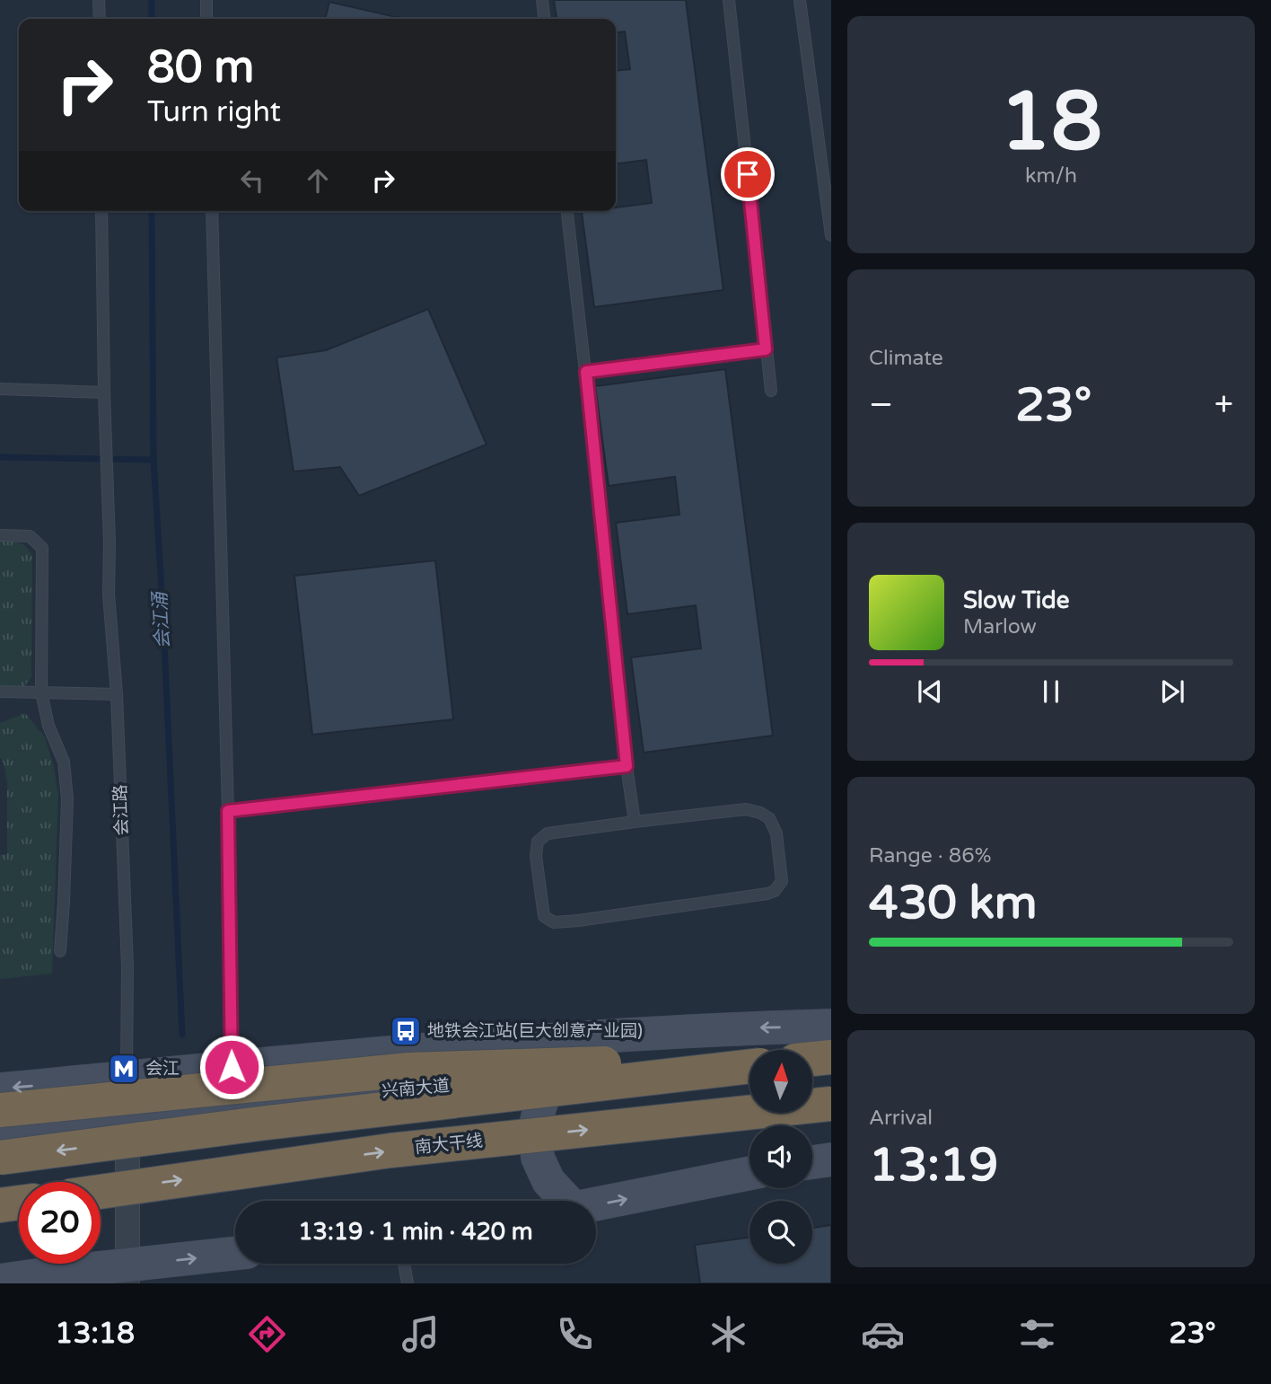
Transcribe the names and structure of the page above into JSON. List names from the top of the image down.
{
  "streets": {
    "highway": ["南大干线"],
    "main road": ["兴南大道"],
    "lane": ["会江路"]
  },
  "water": ["会江涌"],
  "places": {
    "bus stop": ["地铁会江站(巨大创意产业园)"],
    "metro station": ["会江"]
  },
  "north": "top",
  "page": {
    "tile": [
      ["18", "km/h"],
      "Climate",
      ["Range · 86%", "430 km"],
      ["Arrival", "13:19"]
    ],
    "turn": ["80 m", "Turn right"],
    "heat": ["−", "23°", "+"],
    "song": ["Slow Tide", "Marlow"],
    "limit": "20",
    "trip": "13:19 · 1 min · 420 m",
    "tabs": ["13:18", "23°"]
  }
}
